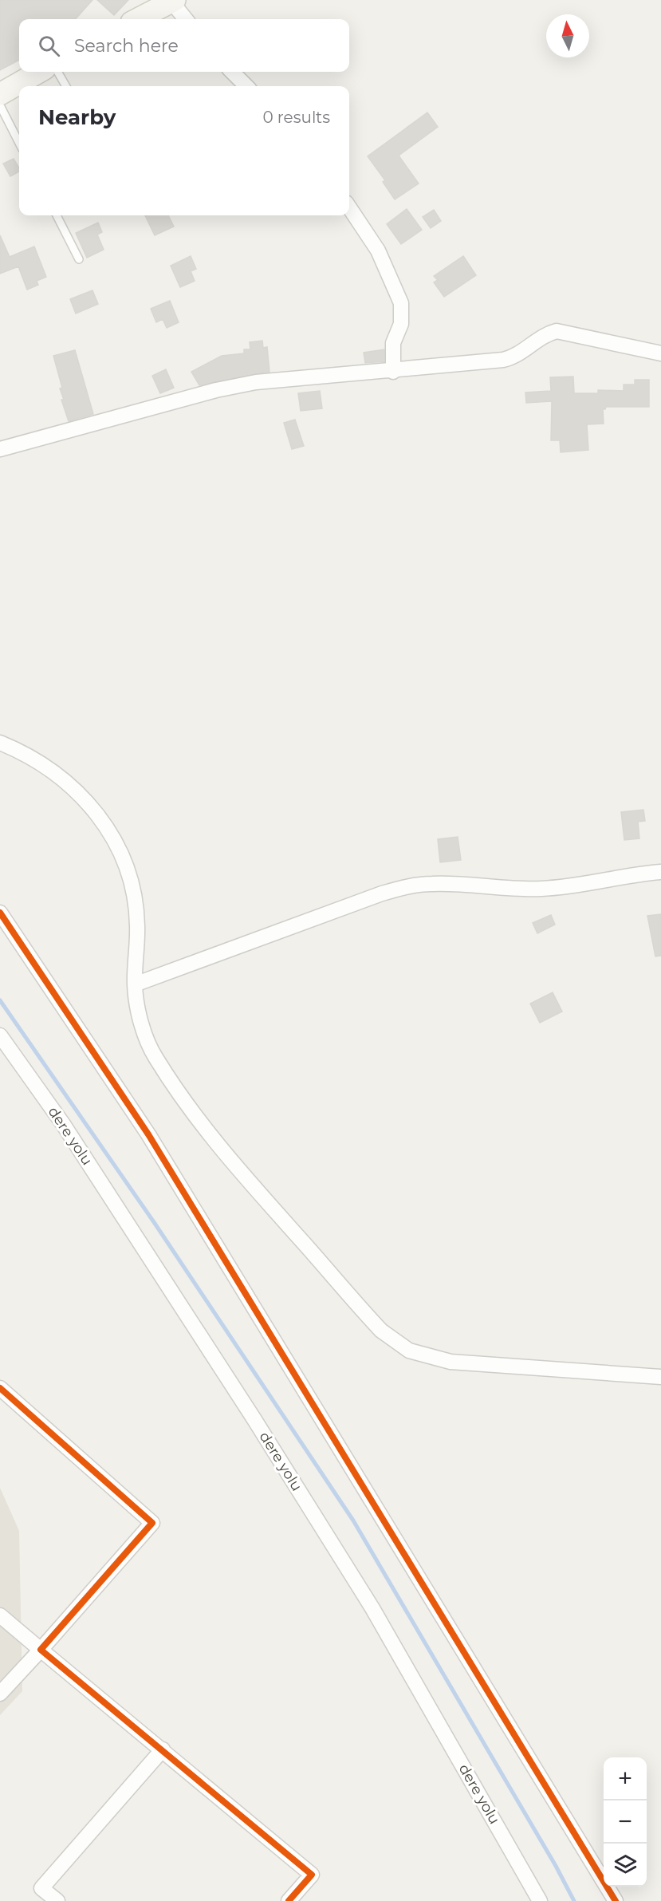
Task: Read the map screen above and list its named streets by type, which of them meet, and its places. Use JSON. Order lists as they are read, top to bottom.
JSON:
{
  "streets": {
    "street": ["dere yolu"]
  },
  "north": "top",
  "page": {
    "search": "Search here",
    "heading": ["Nearby", "0 results"],
    "map_buttons": ["+", "−"]
  }
}
